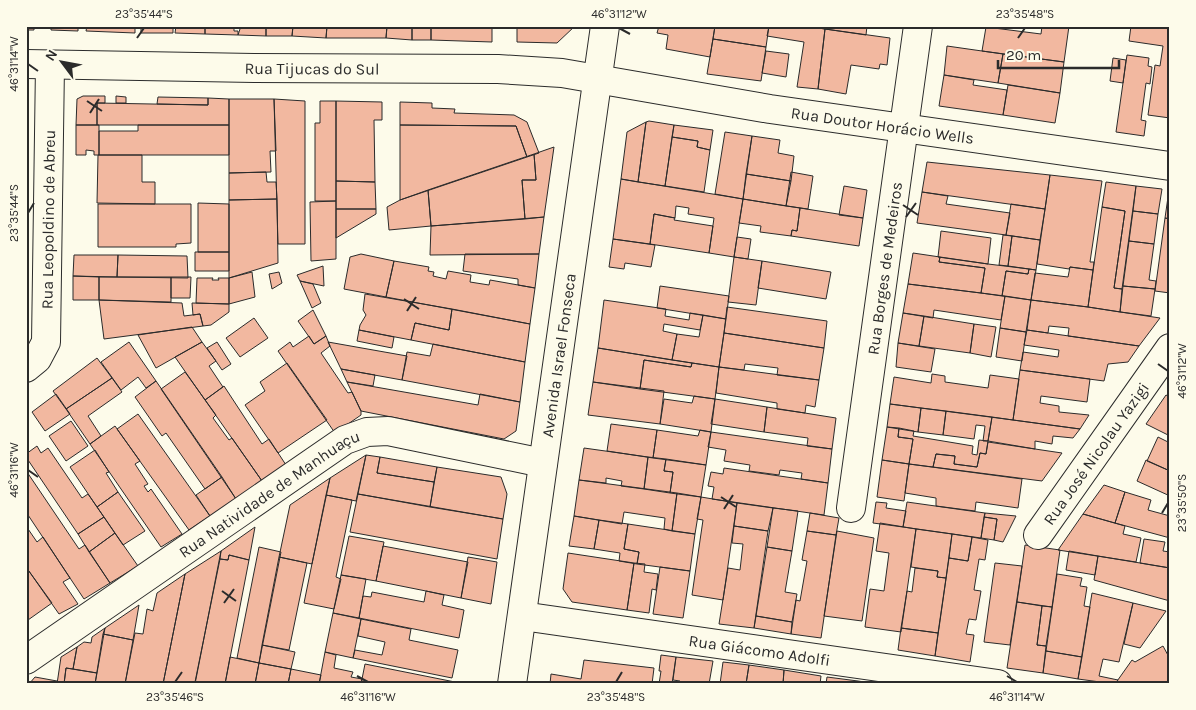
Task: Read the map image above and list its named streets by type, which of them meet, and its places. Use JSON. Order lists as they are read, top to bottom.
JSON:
{
  "streets": {
    "street": [
      "Rua Tijucas do Sul",
      "Rua Doutor Horácio Wells",
      "Rua Leopoldino de Abreu",
      "Rua Borges de Medeiros",
      "Avenida Israel Fonseca",
      "Rua José Nicolau Yazigi",
      "Rua Natividade de Manhuaçu",
      "Rua Giácomo Adolfi"
    ]
  },
  "crossings": [
    ["Rua Tijucas do Sul", "Rua Doutor Horácio Wells"],
    ["Rua Tijucas do Sul", "Rua Leopoldino de Abreu"],
    ["Rua Tijucas do Sul", "Avenida Israel Fonseca"],
    ["Rua Doutor Horácio Wells", "Rua Borges de Medeiros"],
    ["Rua Doutor Horácio Wells", "Avenida Israel Fonseca"],
    ["Avenida Israel Fonseca", "Rua Natividade de Manhuaçu"],
    ["Avenida Israel Fonseca", "Rua Giácomo Adolfi"]
  ],
  "scale_bar": "20 m",
  "north": "top left",
  "coordinates": [
    "23°35'44\"S",
    "46°31'12\"W",
    "23°35'48\"S",
    "46°31'14\"W",
    "46°31'16\"W",
    "23°35'50\"S",
    "23°35'46\"S"
  ]
}
